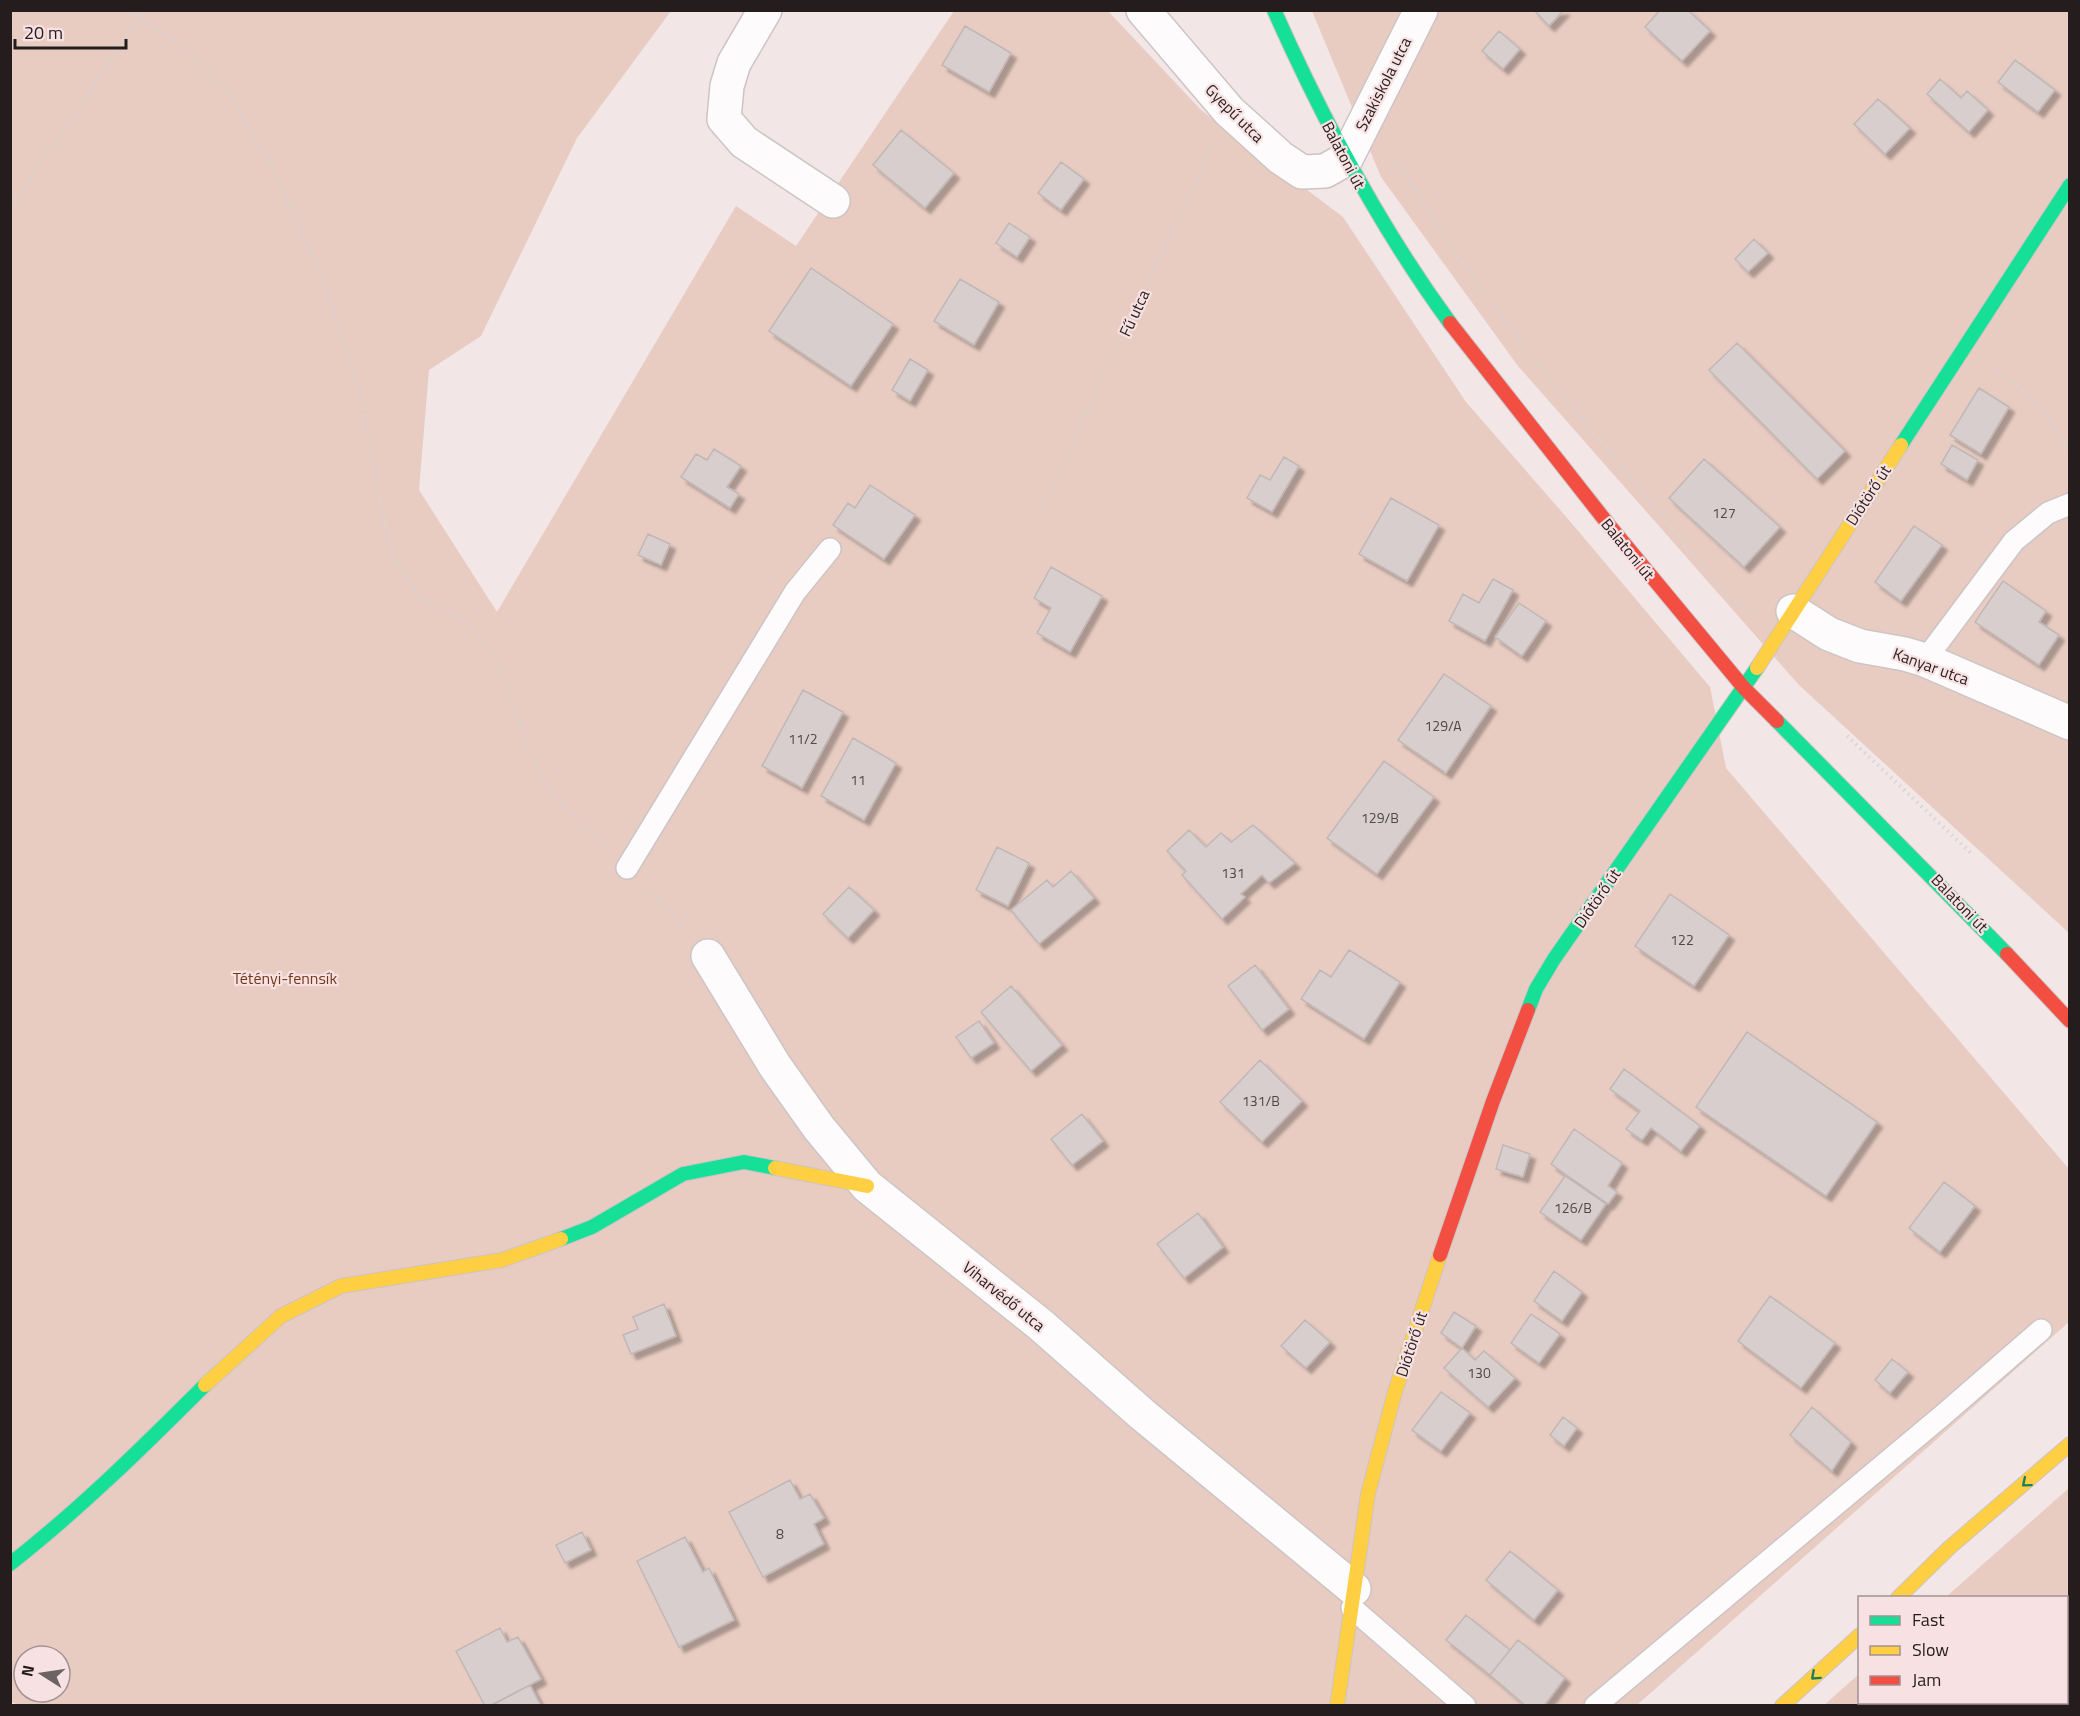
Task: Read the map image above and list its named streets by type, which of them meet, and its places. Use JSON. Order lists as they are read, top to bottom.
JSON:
{
  "streets": {
    "main road": ["Balatoni út", "Diótörő út"],
    "street": [
      "Szakiskola utca",
      "Gyepű utca",
      "Kanyar utca",
      "Viharvédő utca"
    ],
    "path": ["Fű utca"]
  },
  "crossings": [
    ["Szakiskola utca", "Gyepű utca"],
    ["Szakiskola utca", "Balatoni út"],
    ["Gyepű utca", "Balatoni út"],
    ["Gyepű utca", "Fű utca"],
    ["Balatoni út", "Diótörő út"],
    ["Diótörő út", "Kanyar utca"],
    ["Diótörő út", "Viharvédő utca"]
  ],
  "parks": ["Tétényi-fennsík"],
  "house_numbers": [
    "127",
    "129/A",
    "11/2",
    "11",
    "129/B",
    "131",
    "122",
    "131/B",
    "126/B",
    "130",
    "8"
  ],
  "legend": ["Fast", "Slow", "Jam"],
  "scale_bar": "20 m",
  "north": "left"
}
